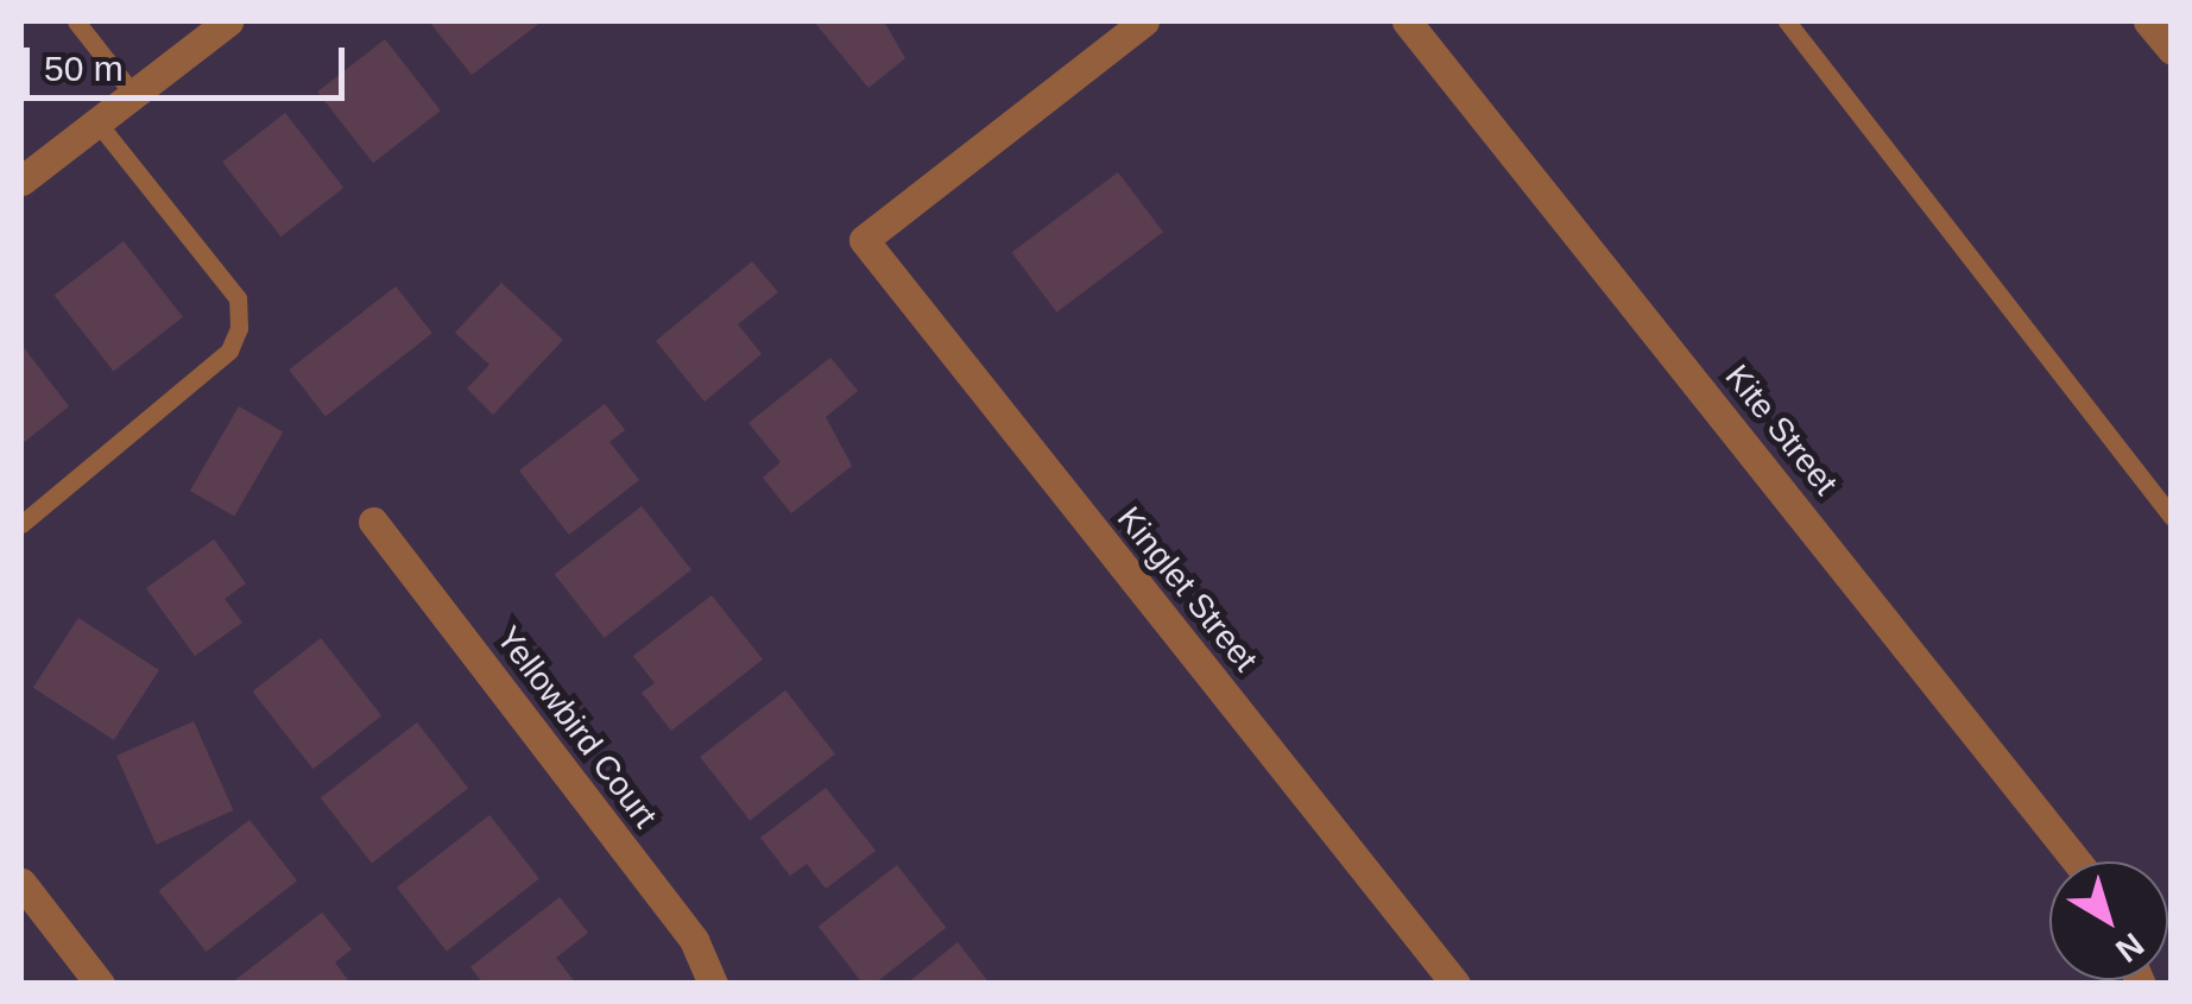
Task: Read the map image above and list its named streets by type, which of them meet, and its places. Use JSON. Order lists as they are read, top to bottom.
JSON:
{
  "streets": {
    "street": ["Kite Street", "Kinglet Street", "Yellowbird Court"]
  },
  "scale_bar": "50 m",
  "north": "bottom right"
}
